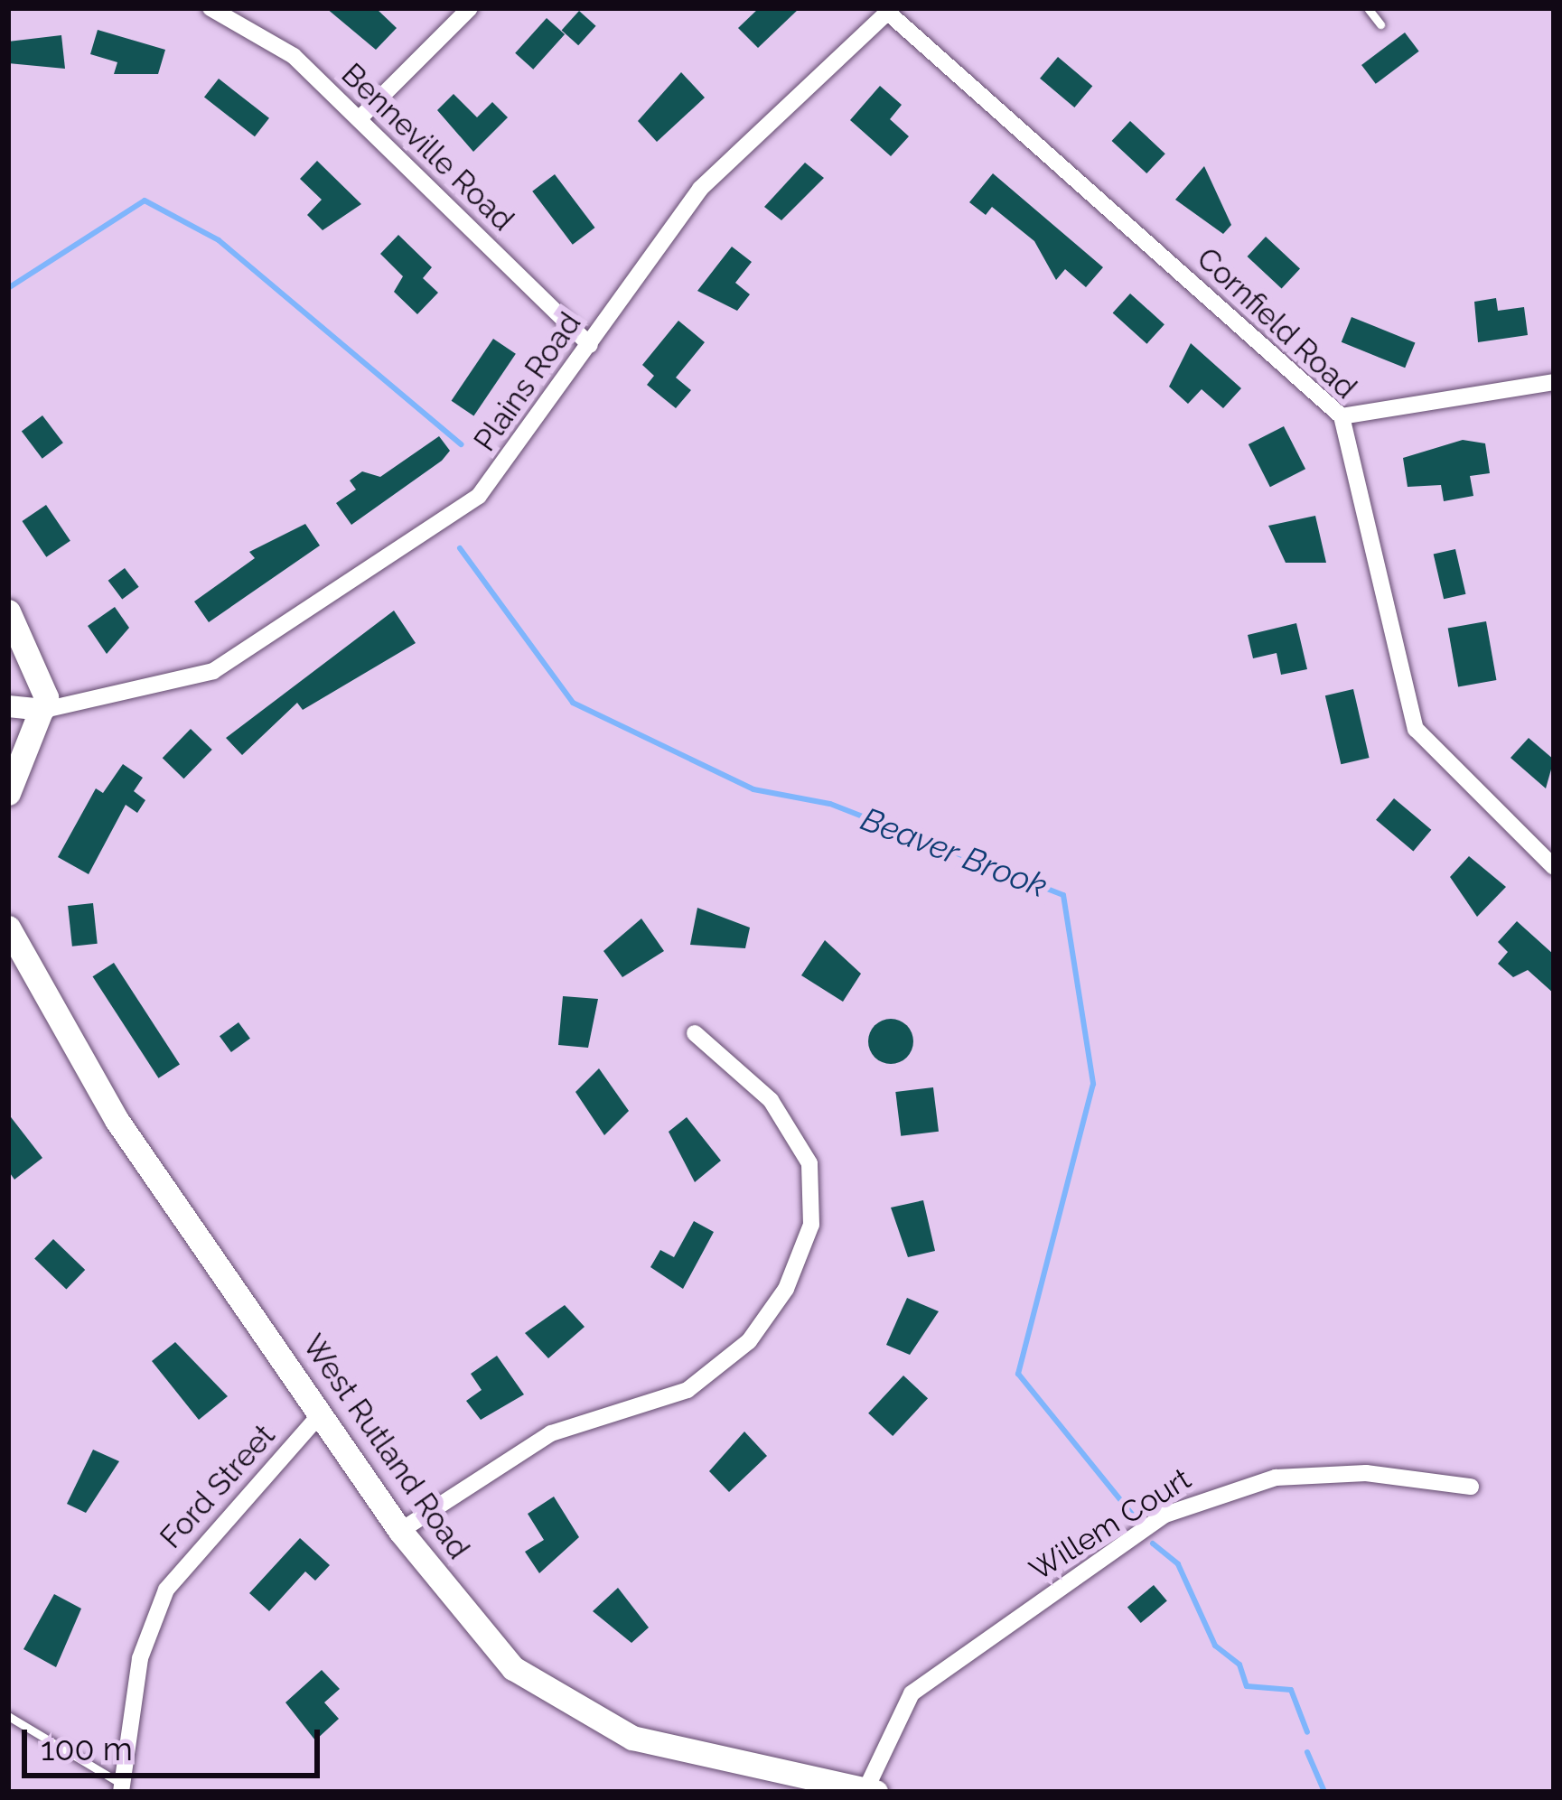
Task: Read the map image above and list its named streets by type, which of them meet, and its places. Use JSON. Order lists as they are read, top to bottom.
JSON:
{
  "streets": {
    "main road": ["West Rutland Road"],
    "street": [
      "Benneville Road",
      "Cornfield Road",
      "Plains Road",
      "Ford Street",
      "Willem Court"
    ]
  },
  "crossings": [
    ["Benneville Road", "Plains Road"],
    ["Cornfield Road", "Plains Road"],
    ["West Rutland Road", "Ford Street"],
    ["West Rutland Road", "Willem Court"]
  ],
  "water": ["Beaver Brook"],
  "scale_bar": "100 m"
}
